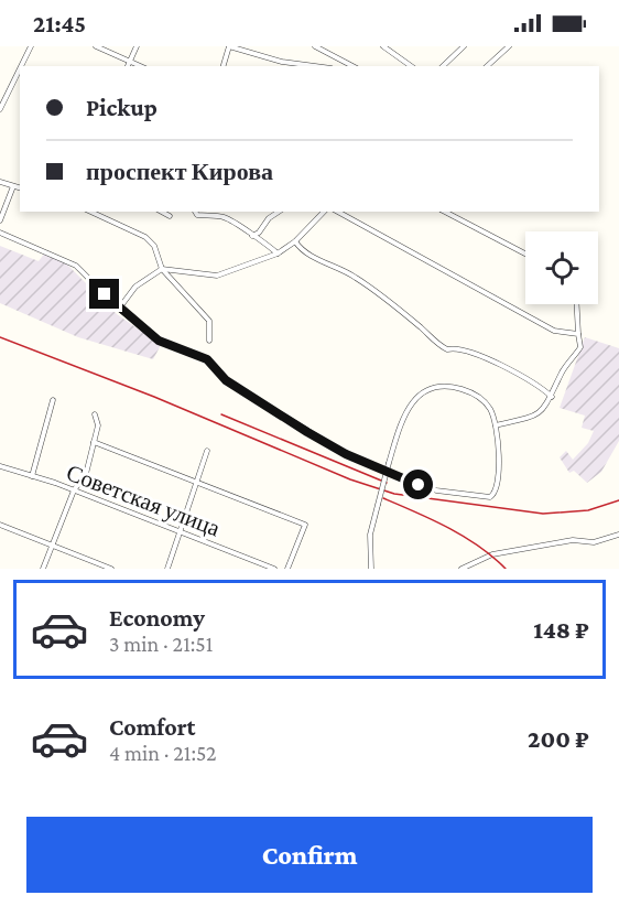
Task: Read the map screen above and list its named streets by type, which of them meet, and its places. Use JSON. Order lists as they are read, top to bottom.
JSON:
{
  "streets": {
    "street": ["Советская улица"]
  },
  "page": {
    "status": "21:45",
    "banner": ["Pickup", "проспект Кирова"],
    "list": [
      {
        "name": "Economy",
        "note": "3 min · 21:51",
        "value": "148 ₽"
      },
      {
        "name": "Comfort",
        "note": "4 min · 21:52",
        "value": "200 ₽"
      }
    ],
    "buttons": "Confirm"
  }
}
